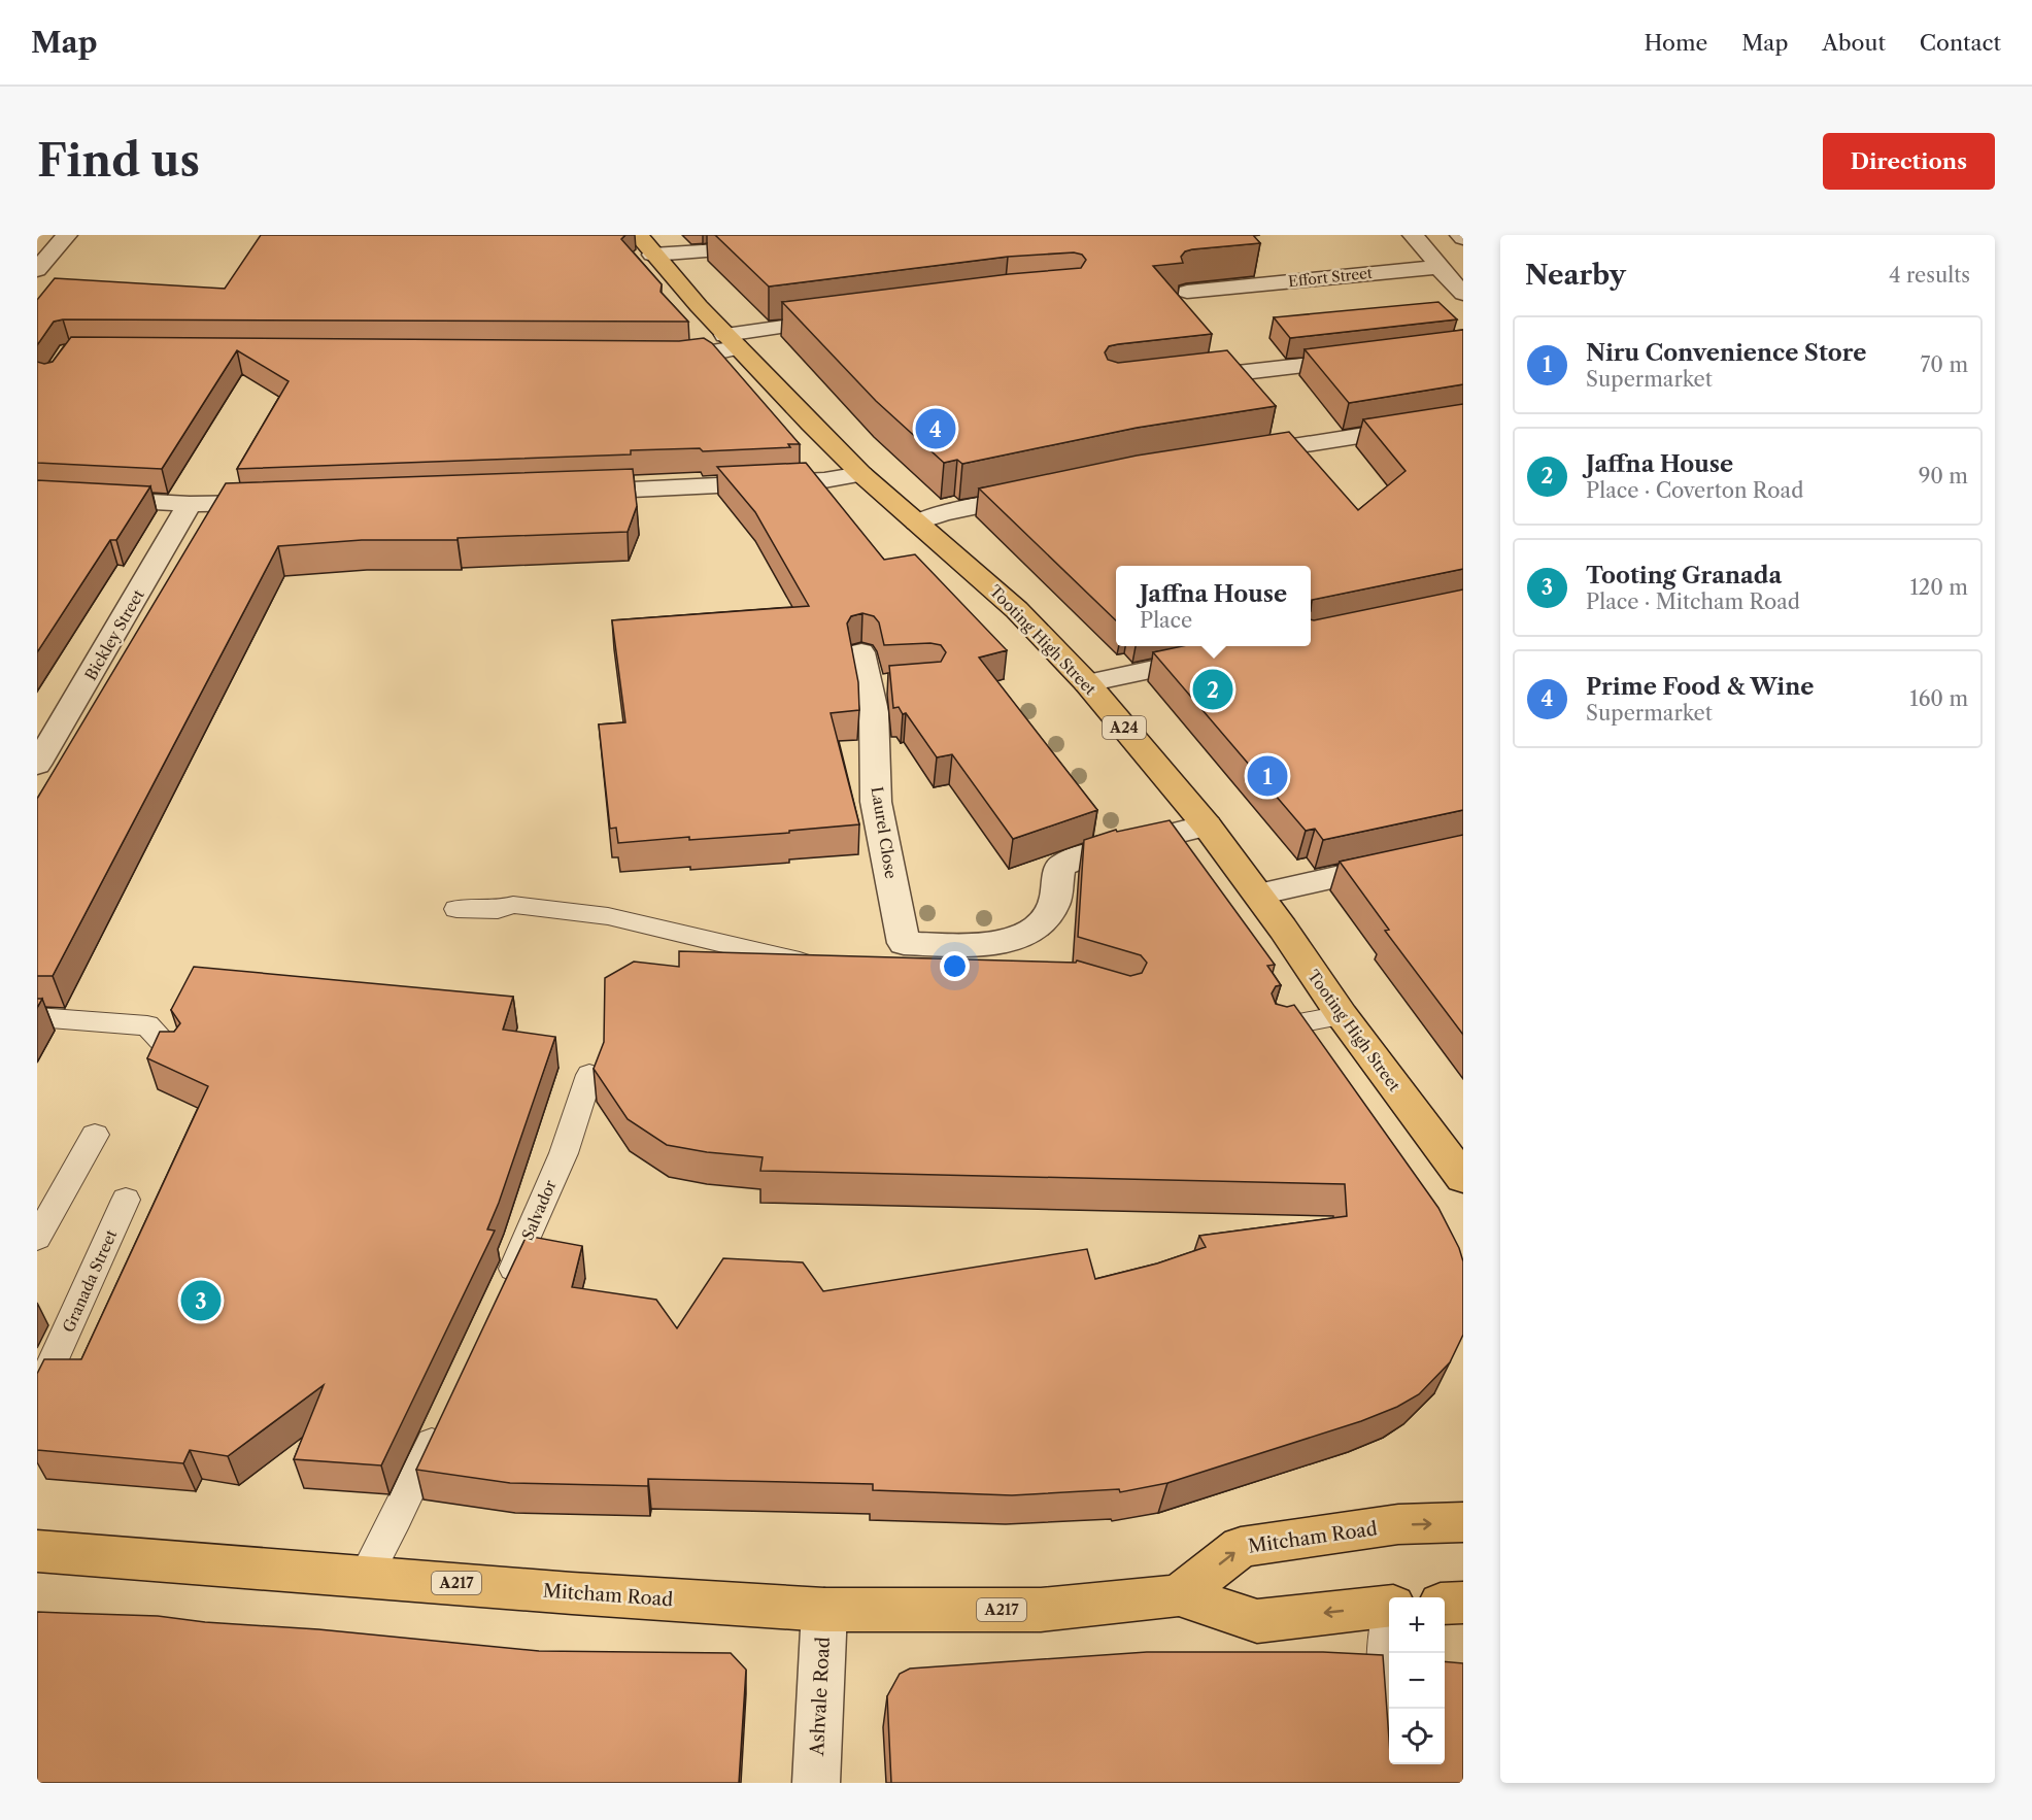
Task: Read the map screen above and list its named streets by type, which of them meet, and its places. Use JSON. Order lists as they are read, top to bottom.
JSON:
{
  "streets": {
    "main road": [
      "Tooting High Street",
      "A24",
      "Mitcham Road",
      "A217"
    ],
    "street": [
      "Effort Street",
      "Bickley Street",
      "Laurel Close",
      "Ashvale Road"
    ],
    "lane": ["Salvador", "Granada Street"]
  },
  "crossings": [
    ["Tooting High Street", "Laurel Close"],
    ["Mitcham Road", "Ashvale Road"]
  ],
  "page": {
    "header": "Map",
    "nav": [
      "Home",
      "Map",
      "About",
      "Contact"
    ],
    "buttons": "Directions",
    "title": "Find us",
    "heading": ["Nearby", "4 results"],
    "list": [
      {
        "mark": "1",
        "name": "Niru Convenience Store",
        "note": "Supermarket",
        "value": "70 m"
      },
      {
        "mark": "2",
        "name": "Jaffna House",
        "note": "Place · Coverton Road",
        "value": "90 m"
      },
      {
        "mark": "3",
        "name": "Tooting Granada",
        "note": "Place · Mitcham Road",
        "value": "120 m"
      },
      {
        "mark": "4",
        "name": "Prime Food & Wine",
        "note": "Supermarket",
        "value": "160 m"
      }
    ],
    "pins": [
      "4",
      "2",
      "1",
      "3"
    ],
    "popup": ["Jaffna House", "Place"],
    "map_buttons": ["+", "−"]
  }
}
